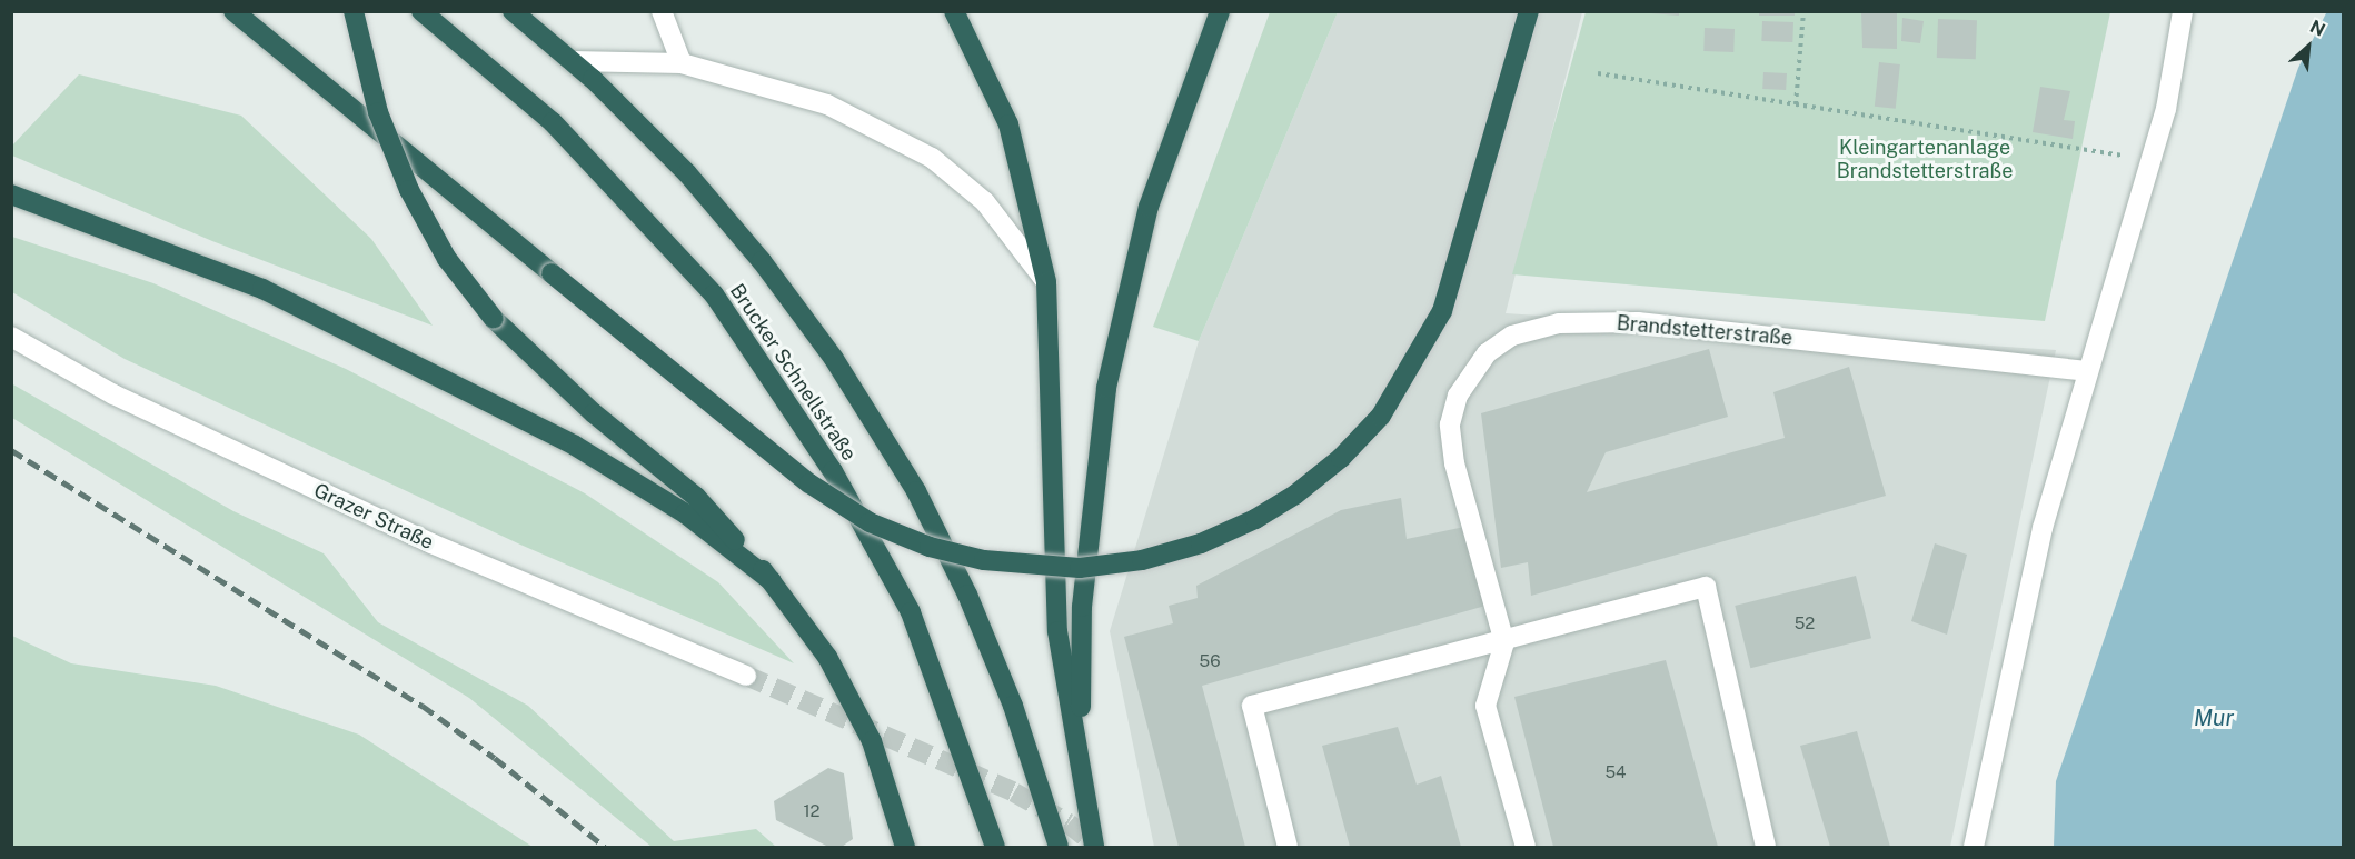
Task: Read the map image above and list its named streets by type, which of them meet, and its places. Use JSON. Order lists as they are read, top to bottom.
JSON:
{
  "streets": {
    "highway": ["Brucker Schnellstraße"],
    "street": ["Brandstetterstraße", "Grazer Straße"]
  },
  "water": ["Mur"],
  "parks": ["Kleingartenanlage Brandstetterstraße"],
  "house_numbers": [
    "52",
    "56",
    "54",
    "12"
  ],
  "north": "top right"
}
